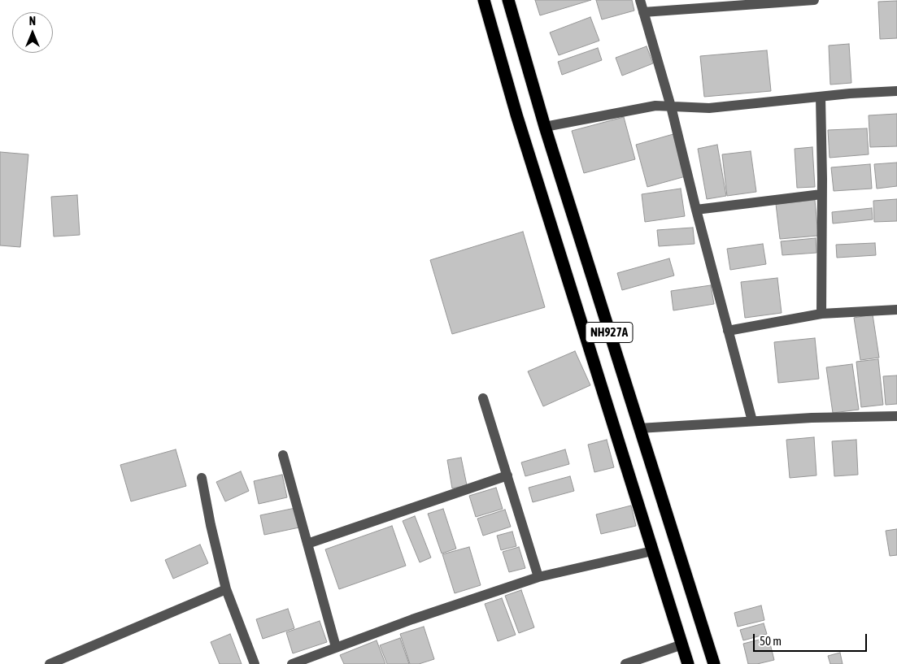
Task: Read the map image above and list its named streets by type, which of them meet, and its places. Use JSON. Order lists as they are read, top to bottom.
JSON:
{
  "streets": {
    "highway": ["NH927A"]
  },
  "scale_bar": "50 m",
  "north": "top"
}
